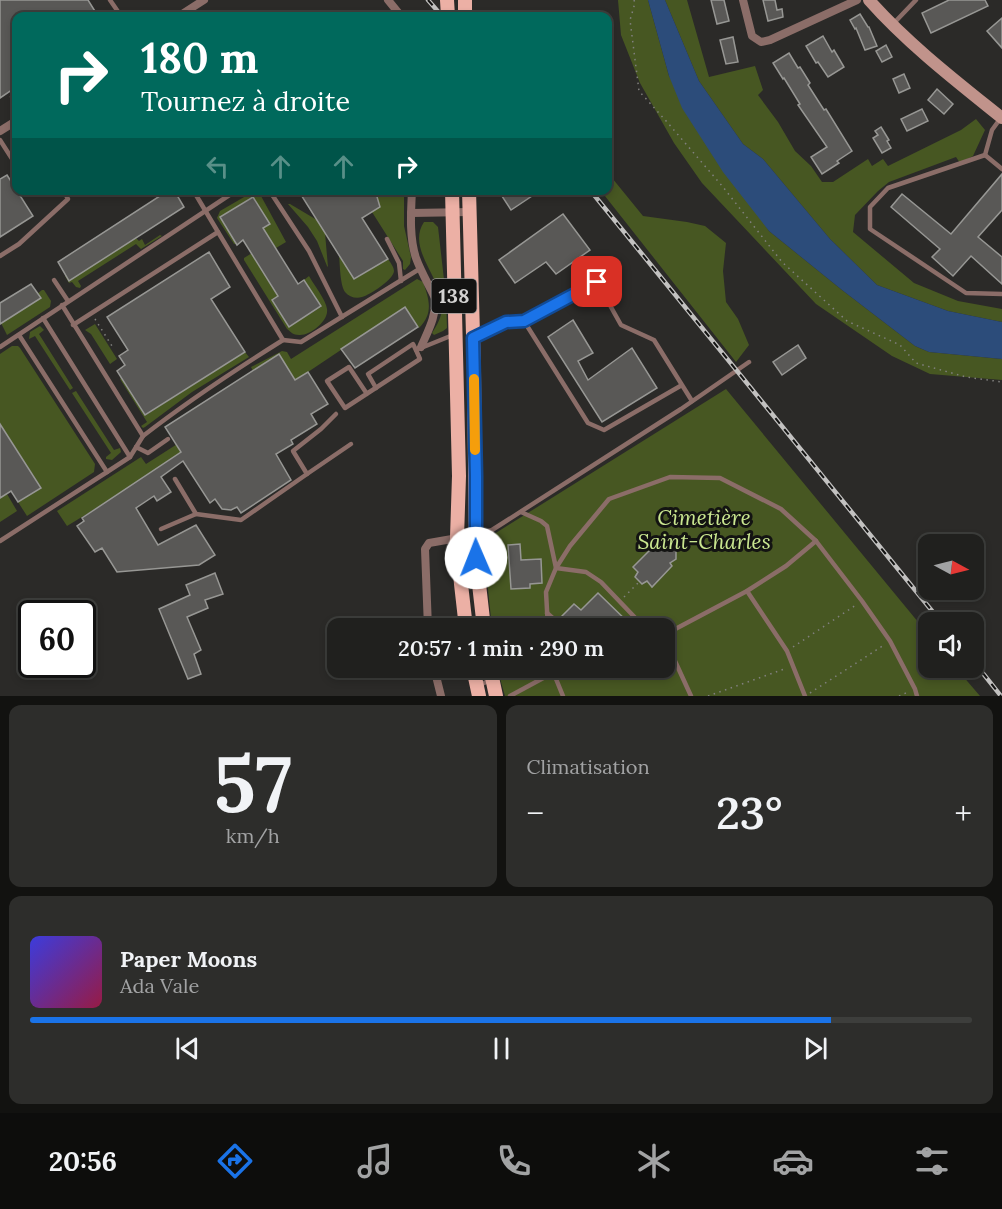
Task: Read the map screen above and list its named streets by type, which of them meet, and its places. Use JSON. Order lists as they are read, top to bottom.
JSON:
{
  "streets": {
    "main road": ["138"]
  },
  "parks": ["Cimetière Saint-Charles"],
  "north": "right",
  "page": {
    "turn": ["180 m", "Tournez à droite"],
    "limit": "60",
    "trip": "20:57 · 1 min · 290 m",
    "tile": [
      ["57", "km/h"],
      "Climatisation"
    ],
    "heat": ["−", "23°", "+"],
    "song": ["Paper Moons", "Ada Vale"],
    "tabs": "20:56"
  }
}
